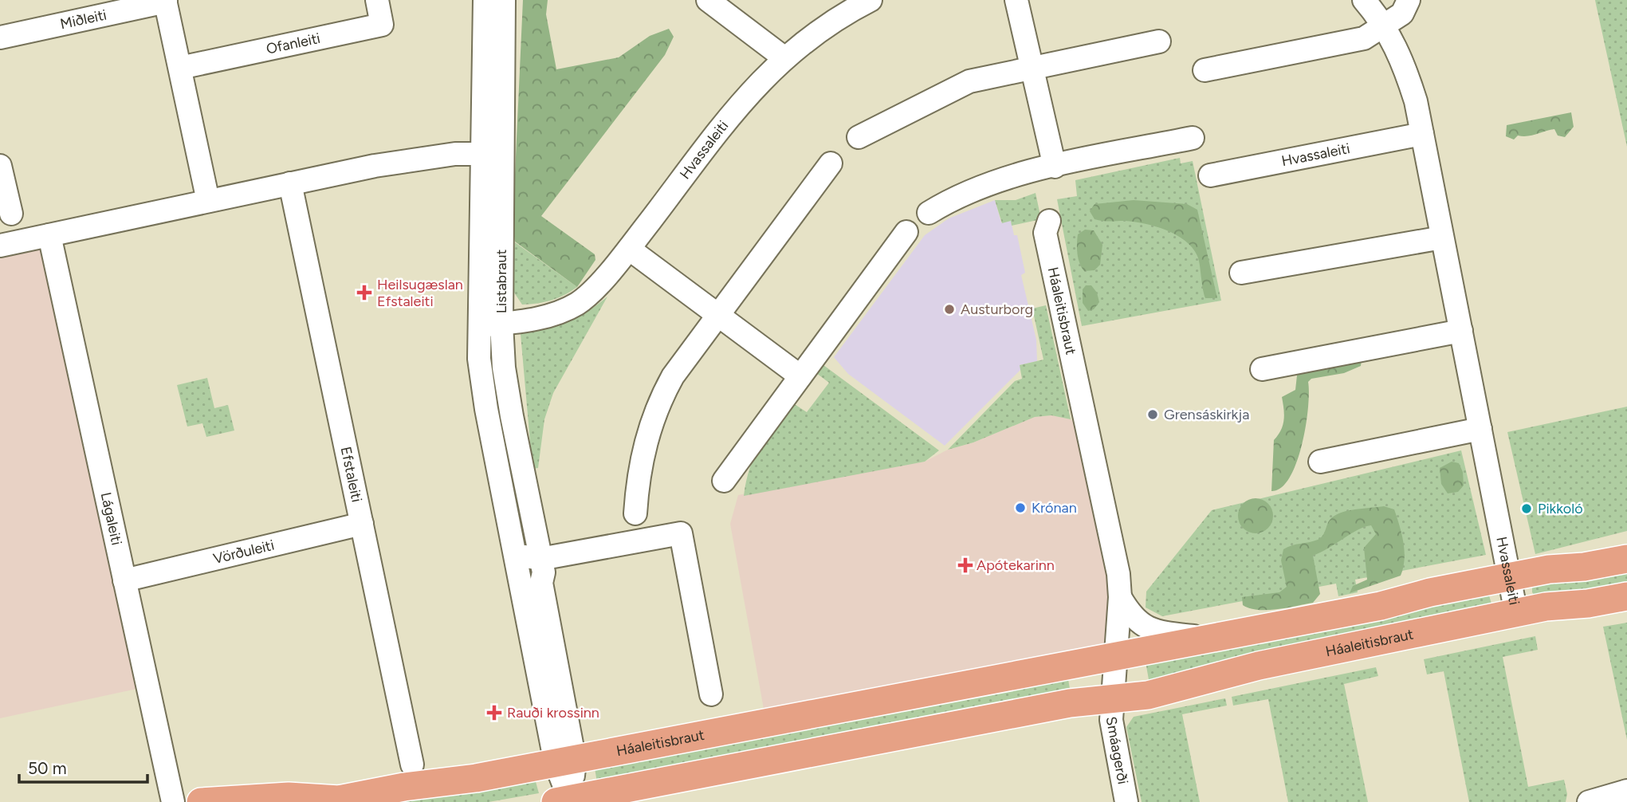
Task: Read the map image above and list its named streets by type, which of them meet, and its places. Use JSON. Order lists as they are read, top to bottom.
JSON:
{
  "streets": {
    "main road": ["Háaleitisbraut"],
    "street": [
      "Miðleiti",
      "Ofanleiti",
      "Hvassaleiti",
      "Listabraut",
      "Efstaleiti",
      "Lágaleiti",
      "Vörðuleiti",
      "Smáagerði"
    ]
  },
  "crossings": [
    ["Hvassaleiti", "Listabraut"],
    ["Hvassaleiti", "Háaleitisbraut"],
    ["Listabraut", "Háaleitisbraut"],
    ["Háaleitisbraut", "Smáagerði"],
    ["Efstaleiti", "Vörðuleiti"],
    ["Lágaleiti", "Vörðuleiti"]
  ],
  "places": {
    "health": ["Heilsugæslan Efstaleiti", "Apótekarinn", "Rauði krossinn"],
    "other": [
      "Austurborg",
      "Grensáskirkja",
      "Krónan",
      "Pikkoló"
    ]
  },
  "scale_bar": "50 m"
}
